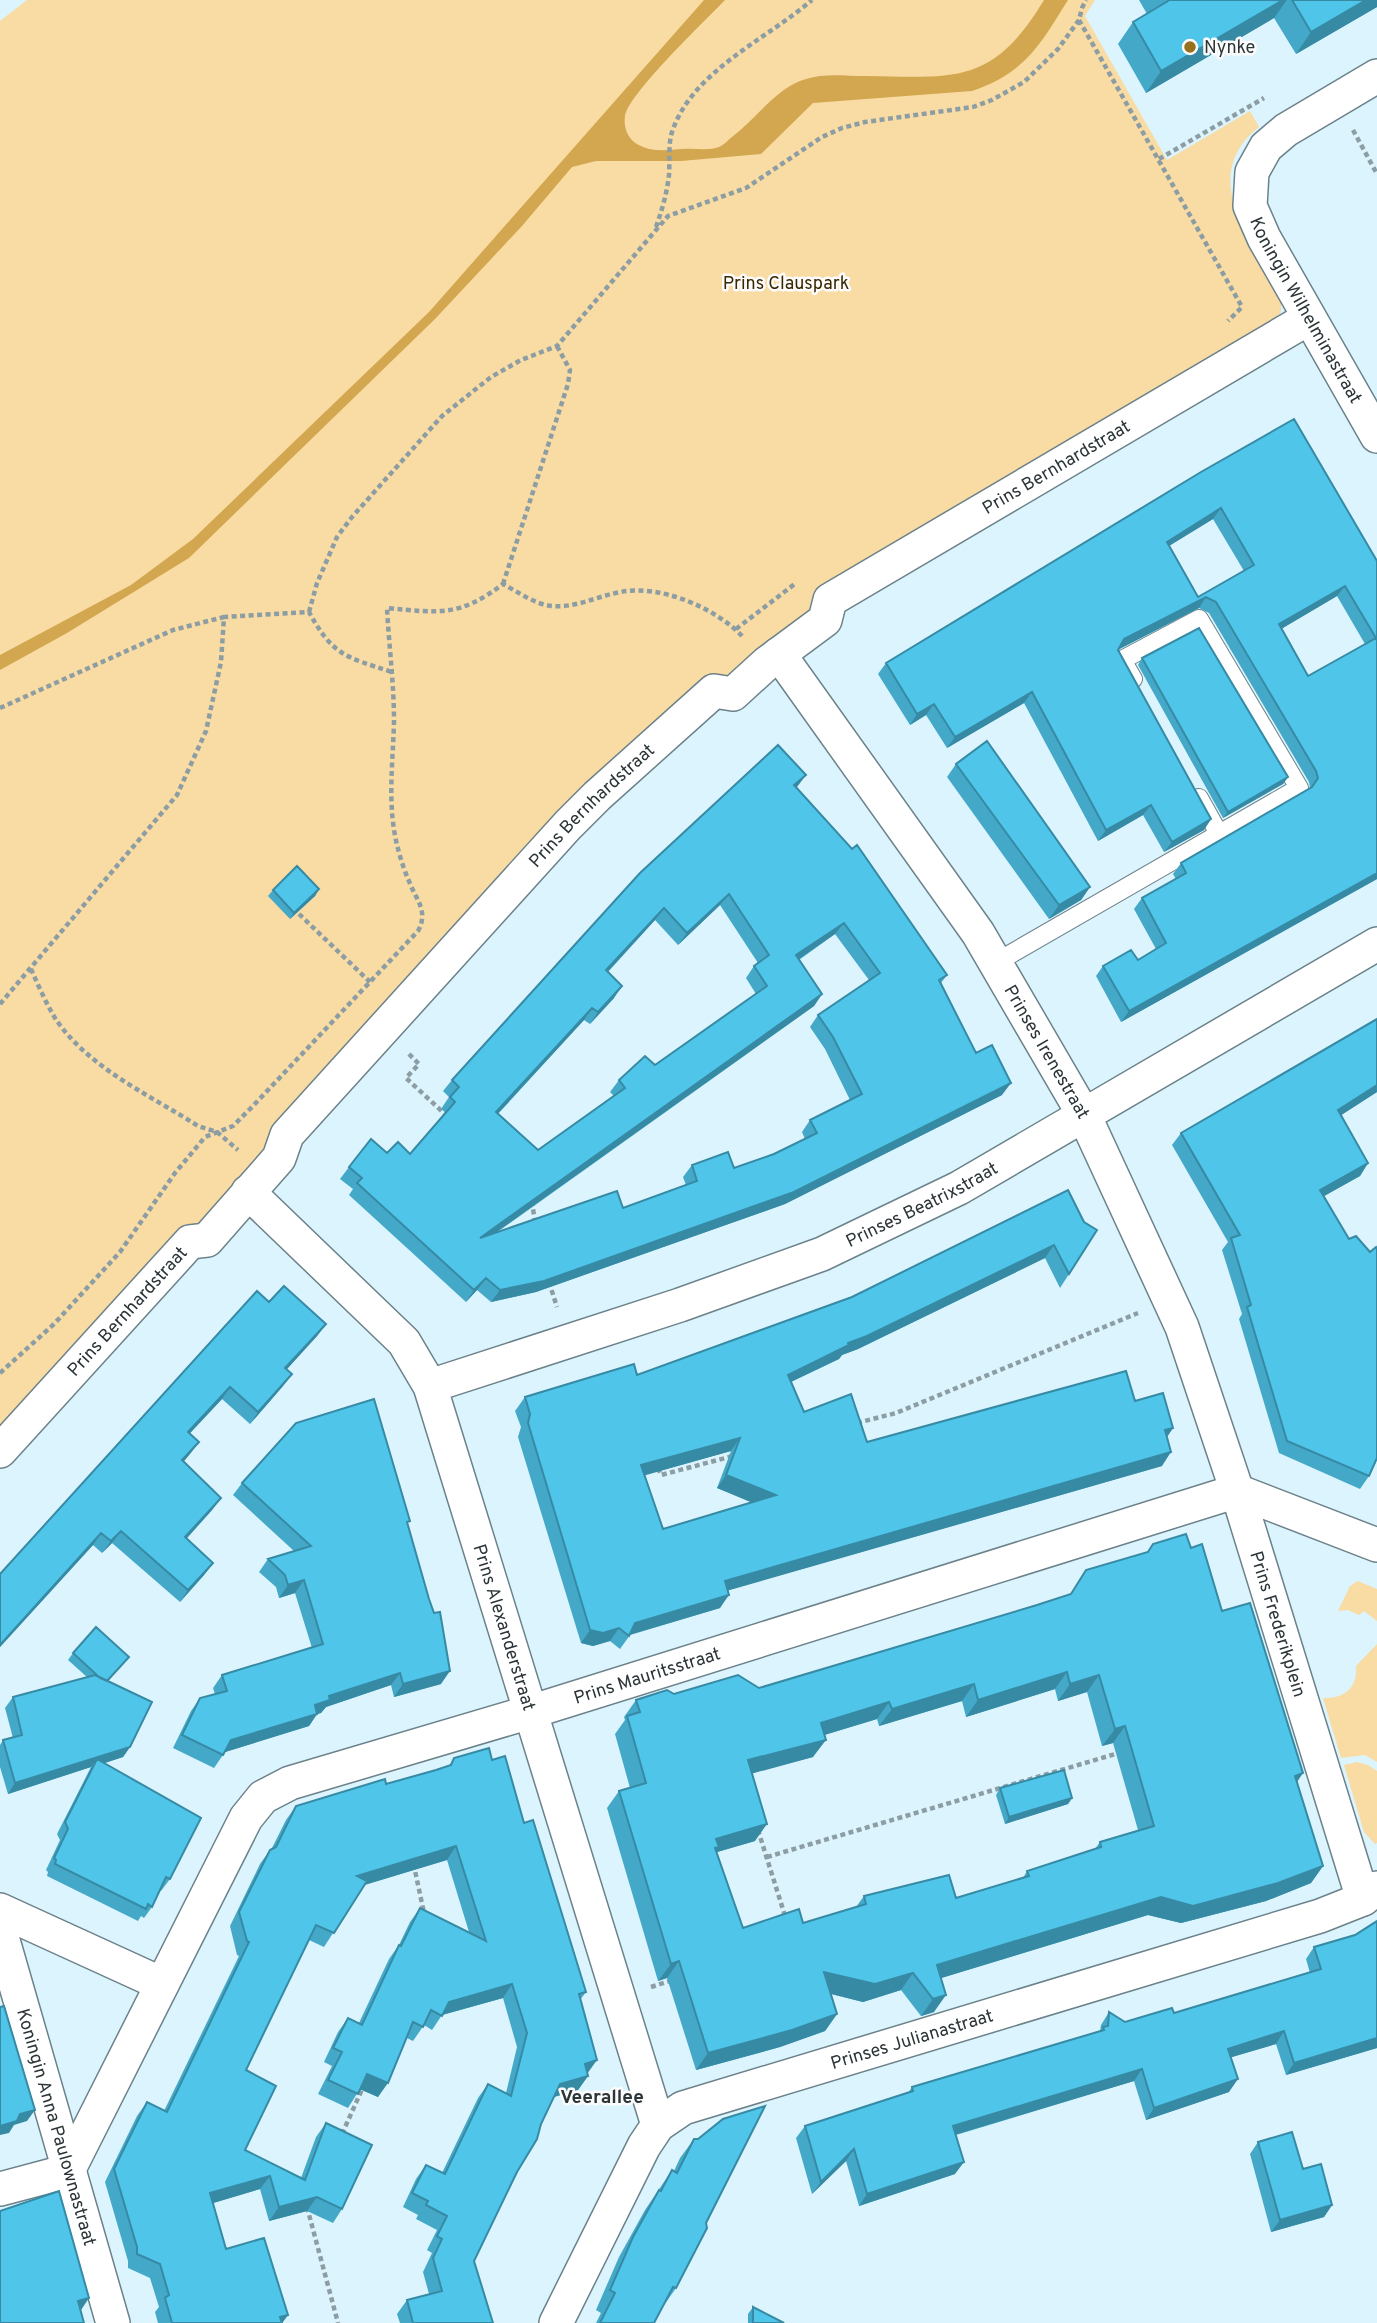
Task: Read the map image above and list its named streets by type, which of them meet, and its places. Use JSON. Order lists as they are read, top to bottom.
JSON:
{
  "streets": {
    "street": [
      "Koningin Wilhelminastraat",
      "Prins Bernhardstraat",
      "Prinses Irenestraat",
      "Prinses Beatrixstraat",
      "Prins Frederikplein",
      "Prins Alexanderstraat",
      "Prins Mauritsstraat",
      "Prinses Julianastraat",
      "Koningin Anna Paulownastraat"
    ]
  },
  "crossings": [
    ["Koningin Wilhelminastraat", "Prins Bernhardstraat"],
    ["Prins Bernhardstraat", "Prinses Irenestraat"],
    ["Prins Bernhardstraat", "Prins Alexanderstraat"],
    ["Prinses Irenestraat", "Prinses Beatrixstraat"],
    ["Prinses Irenestraat", "Prins Frederikplein"],
    ["Prinses Irenestraat", "Prins Mauritsstraat"],
    ["Prinses Beatrixstraat", "Prins Alexanderstraat"],
    ["Prins Frederikplein", "Prins Mauritsstraat"],
    ["Prins Frederikplein", "Prinses Julianastraat"],
    ["Prins Alexanderstraat", "Prins Mauritsstraat"],
    ["Prins Alexanderstraat", "Prinses Julianastraat"],
    ["Prins Mauritsstraat", "Koningin Anna Paulownastraat"]
  ],
  "districts": ["Veerallee"],
  "parks": ["Prins Clauspark"],
  "places": ["Nynke"]
}
